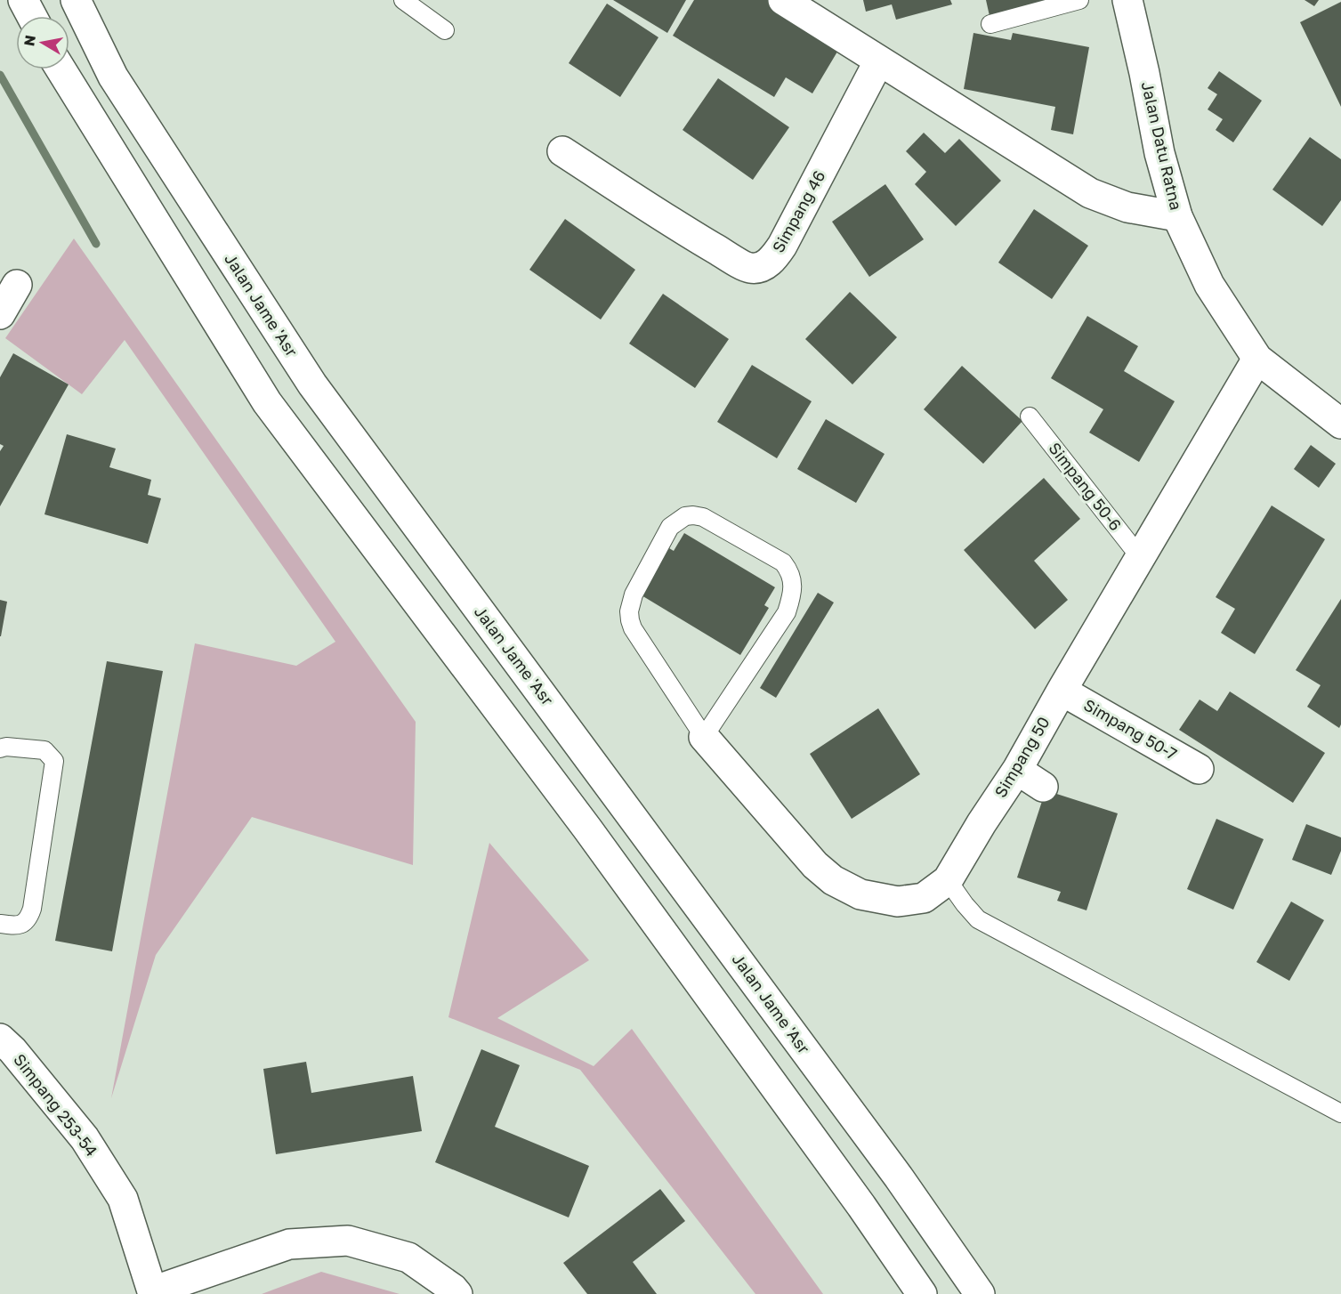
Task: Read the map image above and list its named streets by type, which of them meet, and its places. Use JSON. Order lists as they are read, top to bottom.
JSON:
{
  "streets": {
    "main road": [
      "Jalan Datu Ratna",
      "Simpang 46",
      "Jalan Jame 'Asr",
      "Simpang 50-7",
      "Simpang 50",
      "Simpang 253-54"
    ],
    "lane": ["Simpang 50-6"]
  },
  "crossings": [
    ["Jalan Datu Ratna", "Simpang 50"],
    ["Simpang 50-6", "Simpang 50"],
    ["Simpang 50-7", "Simpang 50"]
  ],
  "north": "left"
}
